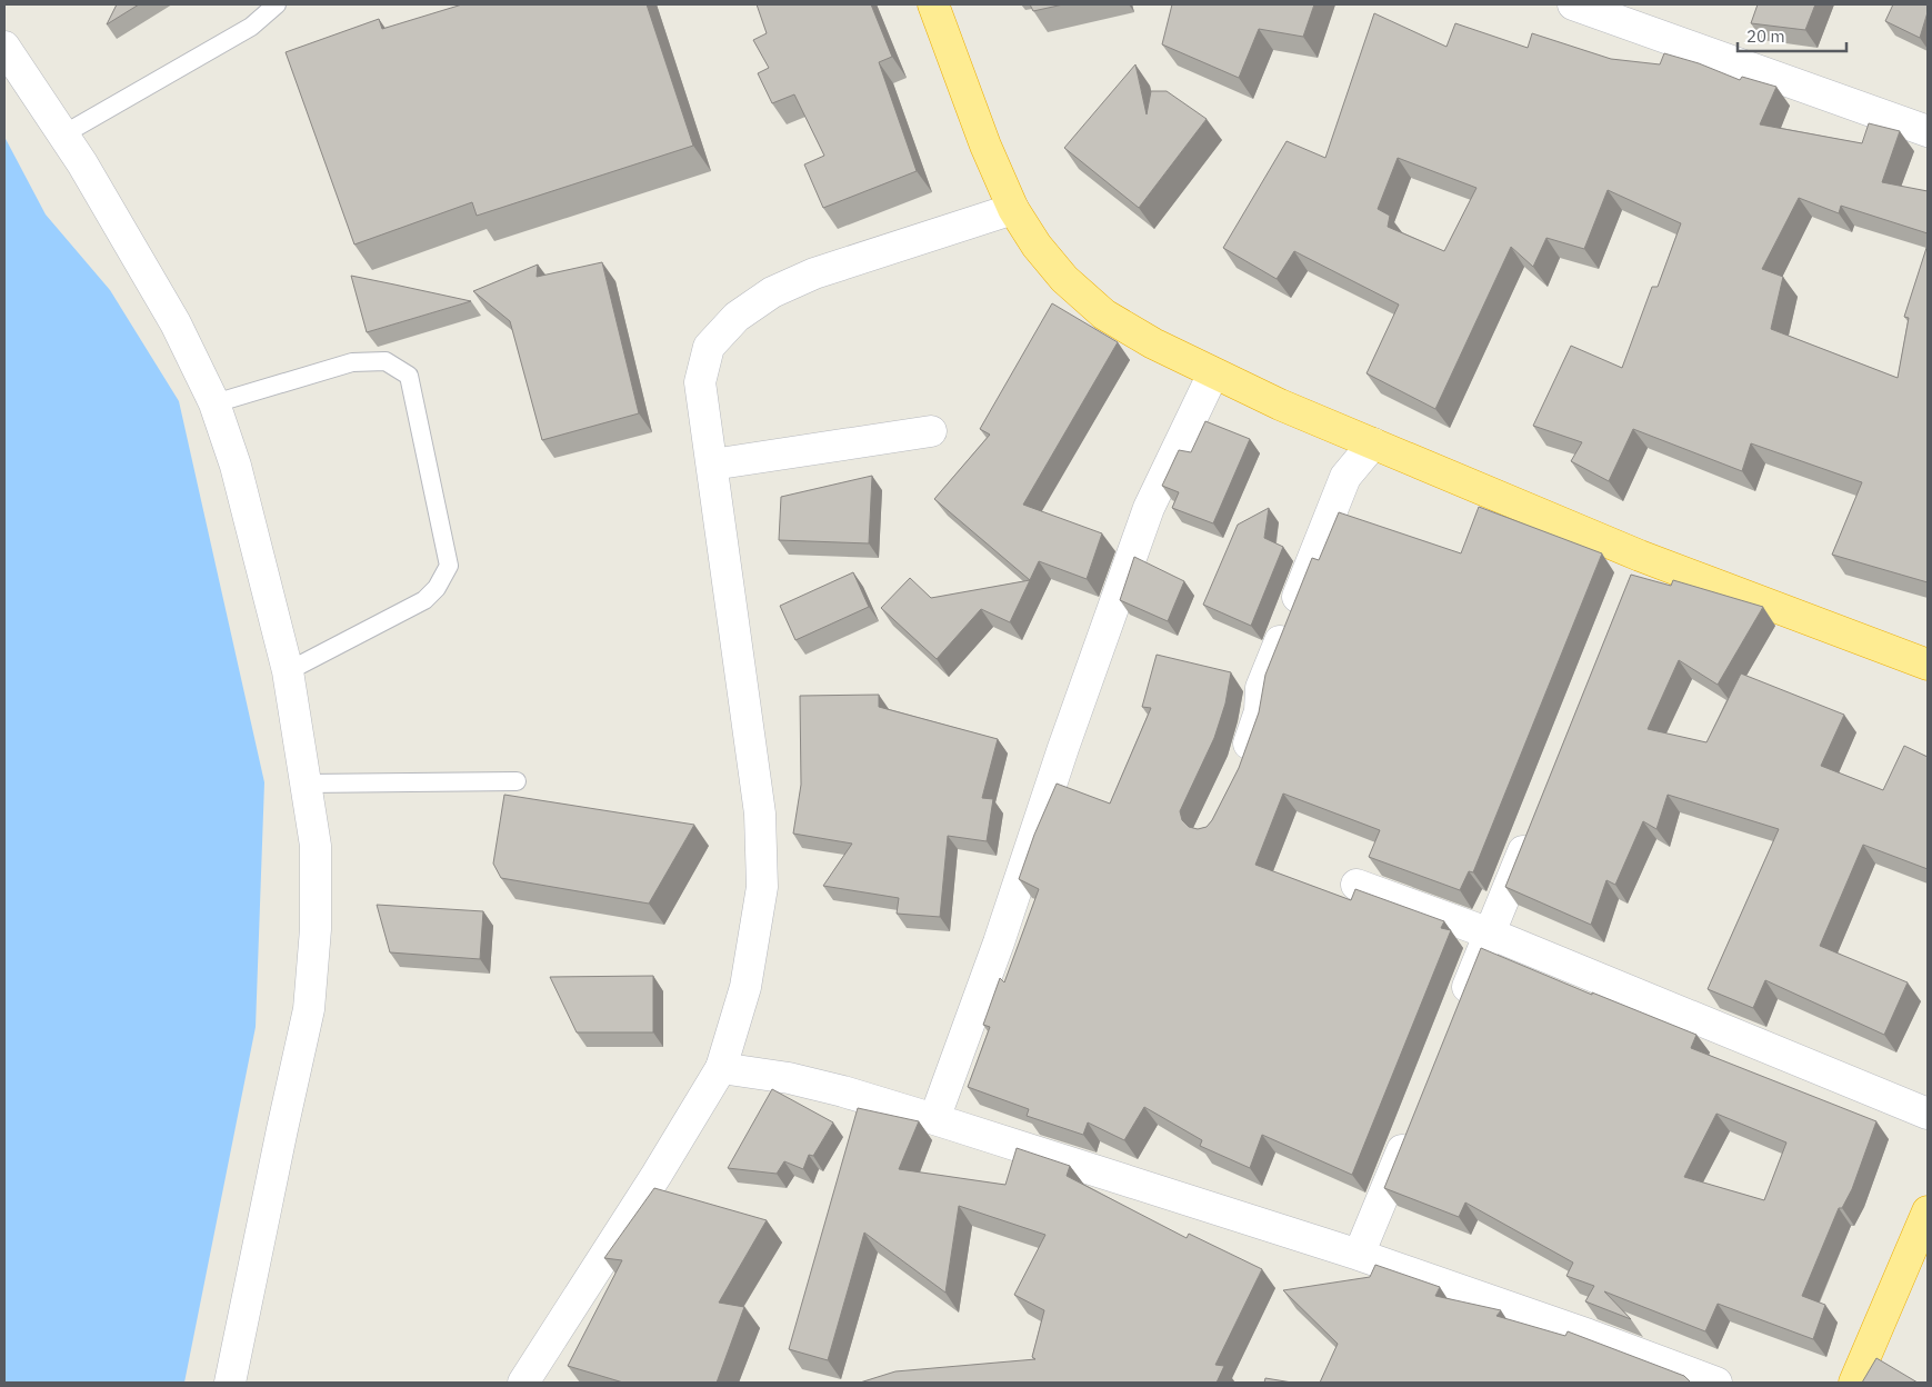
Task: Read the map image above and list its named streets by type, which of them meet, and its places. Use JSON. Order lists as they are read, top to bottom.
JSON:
{
  "scale_bar": "20 m"
}
